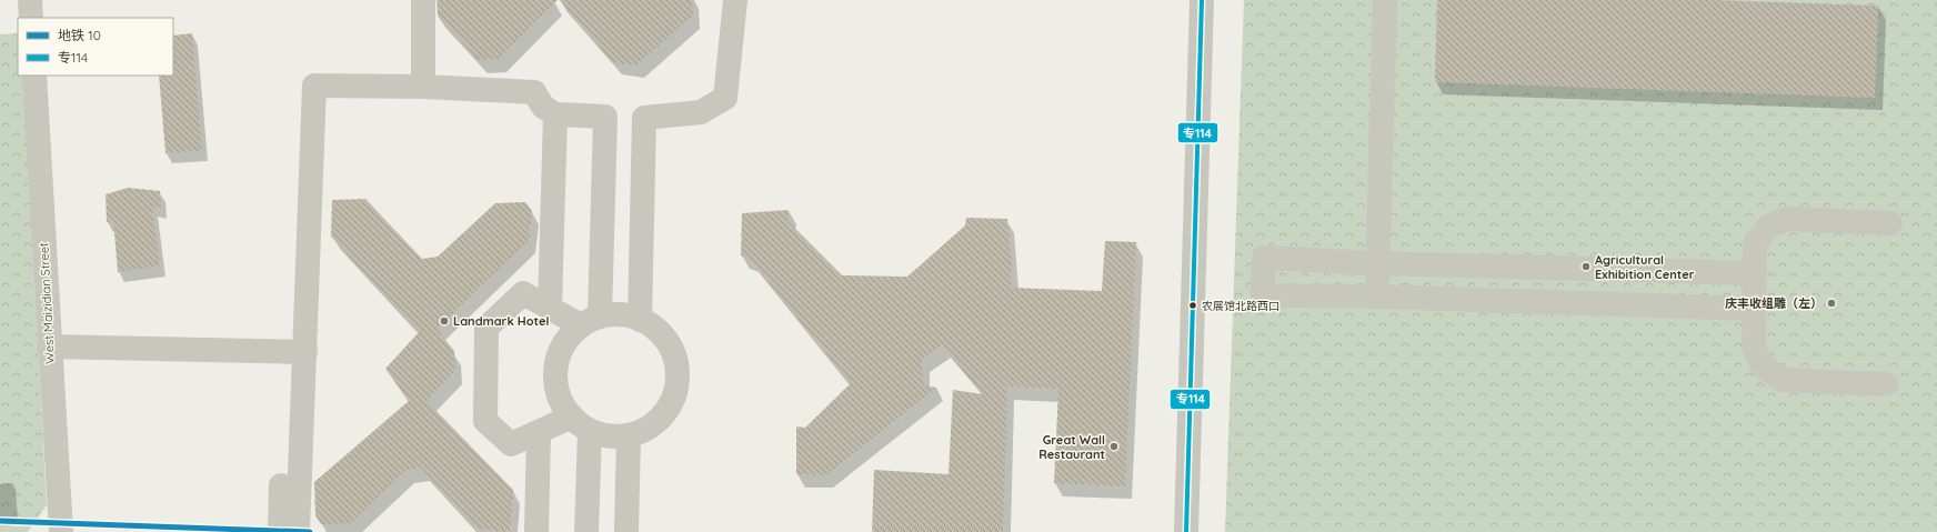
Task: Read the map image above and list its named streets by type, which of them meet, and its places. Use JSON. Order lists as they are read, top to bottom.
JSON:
{
  "streets": {
    "street": ["West Maizidian Street"]
  },
  "places": [
    "Agricultural Exhibition Center",
    "庆丰收组雕（左）",
    "农展馆北路西口",
    "Landmark Hotel",
    "Great Wall Restaurant"
  ],
  "lines": ["transit line 专114", "metro line 10"],
  "legend": ["地铁 10", "专114"]
}
